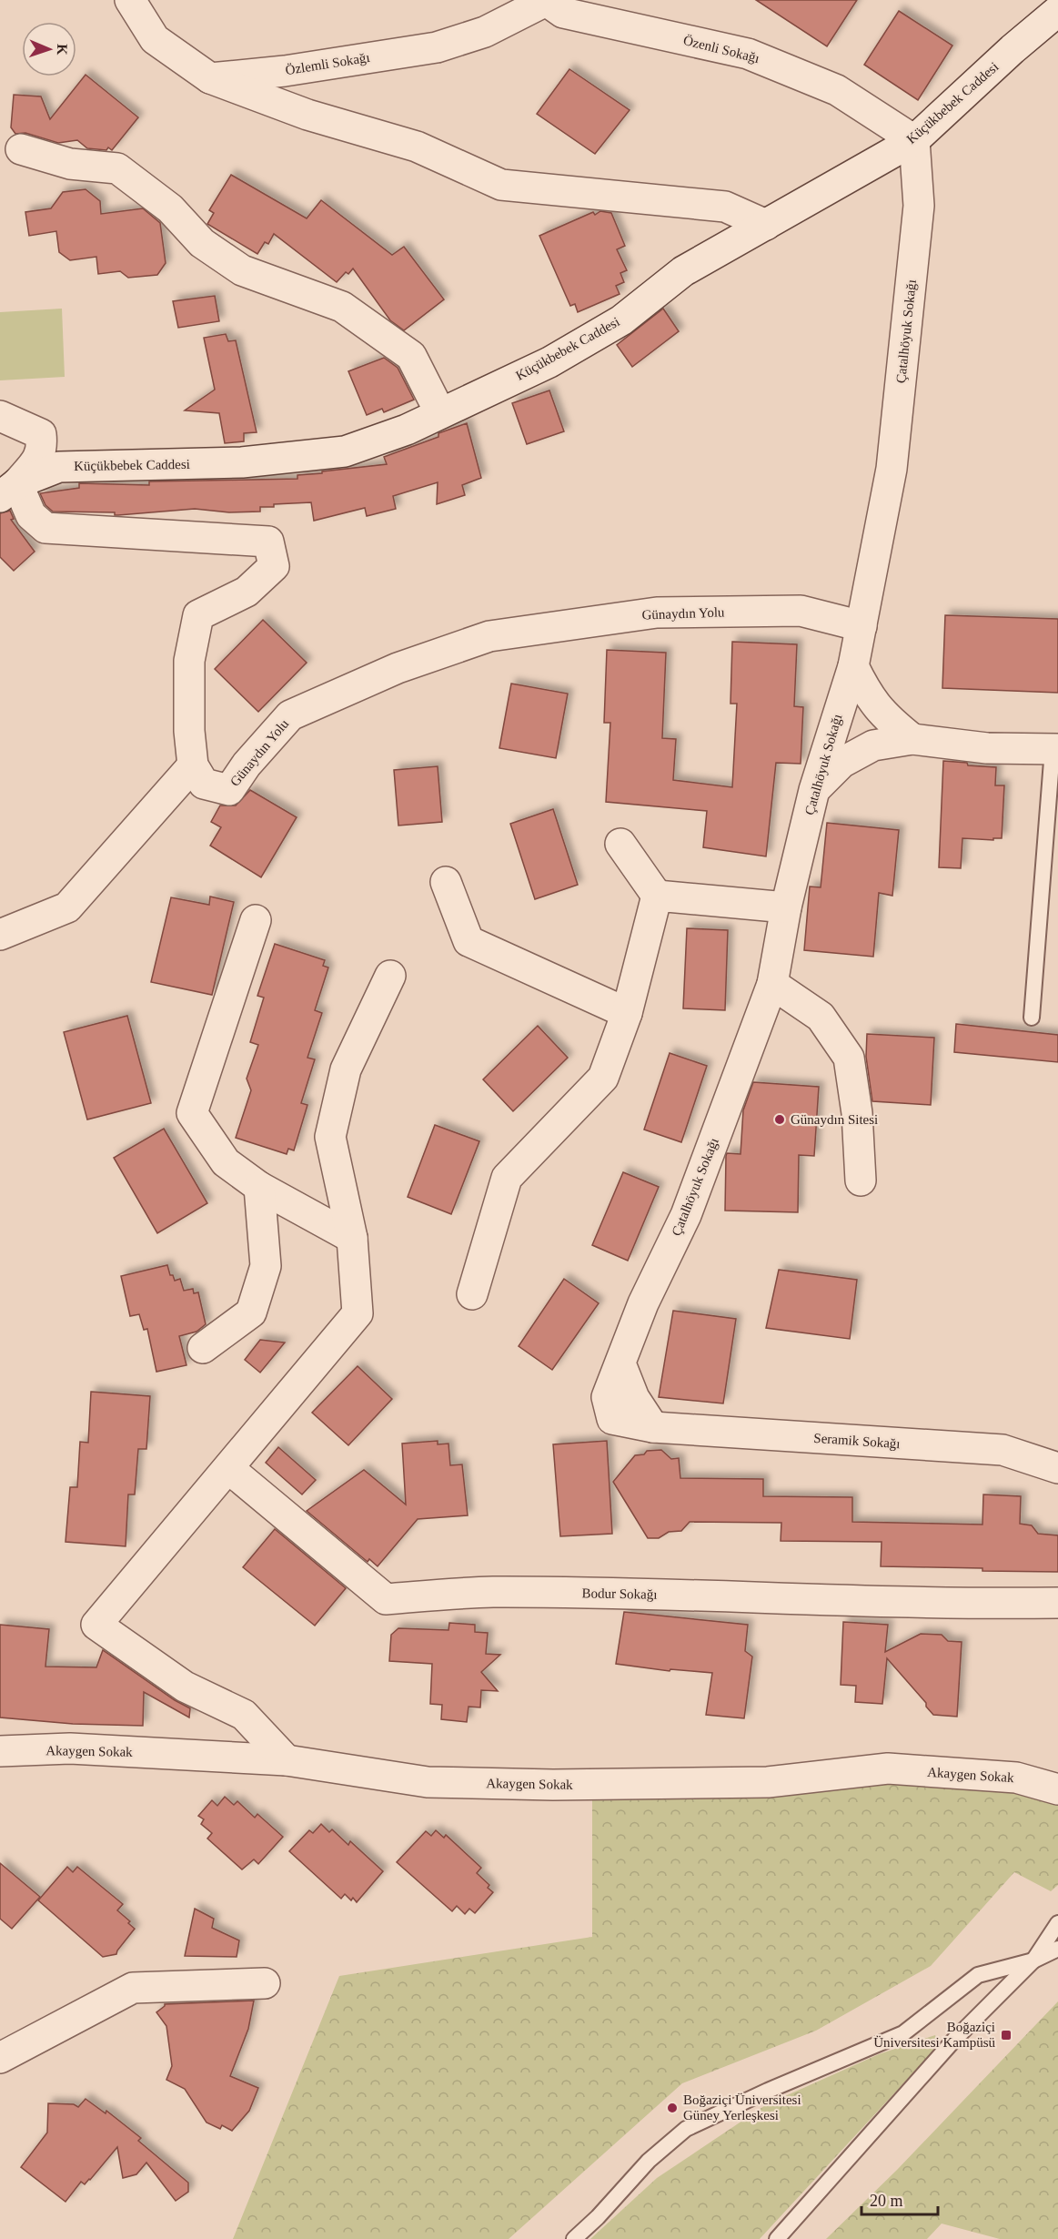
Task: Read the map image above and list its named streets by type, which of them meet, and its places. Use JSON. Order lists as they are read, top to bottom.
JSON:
{
  "streets": {
    "street": [
      "Özenli Sokağı",
      "Özlemli Sokağı",
      "Küçükbebek Caddesi",
      "Çatalhöyuk Sokağı",
      "Günaydın Yolu",
      "Seramik Sokağı",
      "Bodur Sokağı",
      "Akaygen Sokak"
    ]
  },
  "crossings": [
    ["Özenli Sokağı", "Özlemli Sokağı"],
    ["Özenli Sokağı", "Küçükbebek Caddesi"],
    ["Özenli Sokağı", "Çatalhöyuk Sokağı"],
    ["Küçükbebek Caddesi", "Çatalhöyuk Sokağı"],
    ["Çatalhöyuk Sokağı", "Günaydın Yolu"],
    ["Çatalhöyuk Sokağı", "Seramik Sokağı"]
  ],
  "places": {
    "other": ["Günaydın Sitesi", "Boğaziçi Üniversitesi Güney Yerleşkesi"],
    "transit": ["Boğaziçi Üniversitesi Kampüsü"]
  },
  "scale_bar": "20 m",
  "north": "right"
}
